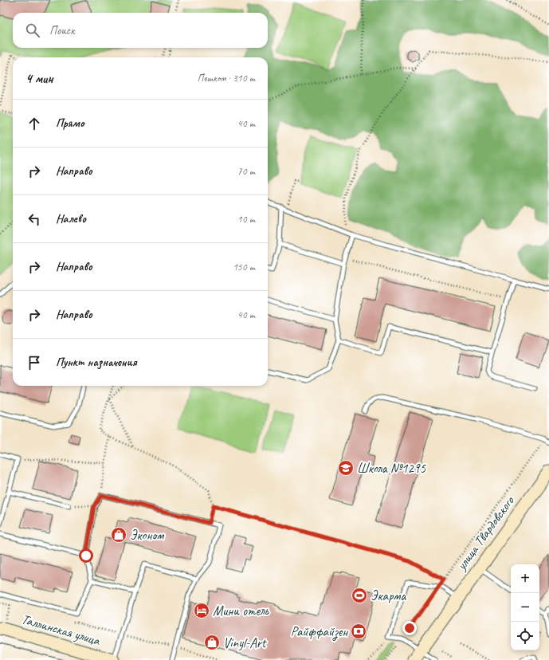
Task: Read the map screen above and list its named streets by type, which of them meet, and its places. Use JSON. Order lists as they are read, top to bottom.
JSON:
{
  "streets": {
    "main road": ["улица Твардовского", "Таллинская улица"]
  },
  "places": {
    "school or university": ["Школа №1295"],
    "shop": ["Эконом", "Vinyl-Art"],
    "sports": ["Экарма"],
    "hotel": ["Мини отель"],
    "bank": ["Райффайзен"]
  },
  "page": {
    "search": "Поиск",
    "heading": ["4 мин", "Пешком · 310 m"],
    "list": [
      ["Прямо", "40 m"],
      ["Направо", "70 m"],
      ["Налево", "10 m"],
      ["Направо", "150 m"],
      ["Направо", "40 m"],
      "Пункт назначения"
    ],
    "map_buttons": ["+", "−"]
  }
}
